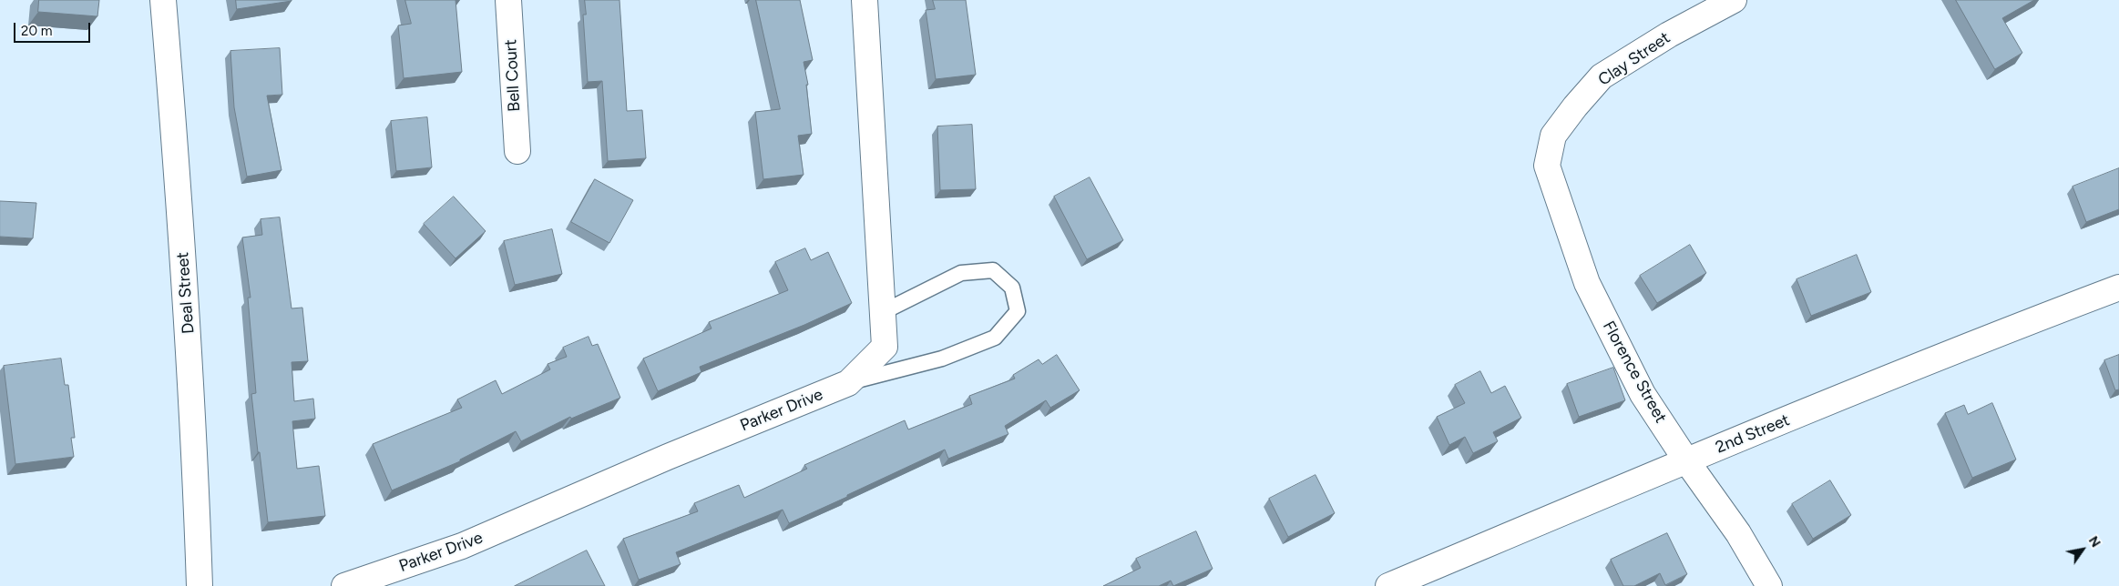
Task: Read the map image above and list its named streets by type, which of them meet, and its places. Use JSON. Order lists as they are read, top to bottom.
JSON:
{
  "streets": {
    "street": [
      "Clay Street",
      "Bell Court",
      "Deal Street",
      "Florence Street",
      "Parker Drive",
      "2nd Street"
    ]
  },
  "crossings": [
    ["Clay Street", "Florence Street"],
    ["Florence Street", "2nd Street"]
  ],
  "scale_bar": "20 m",
  "north": "top right"
}
